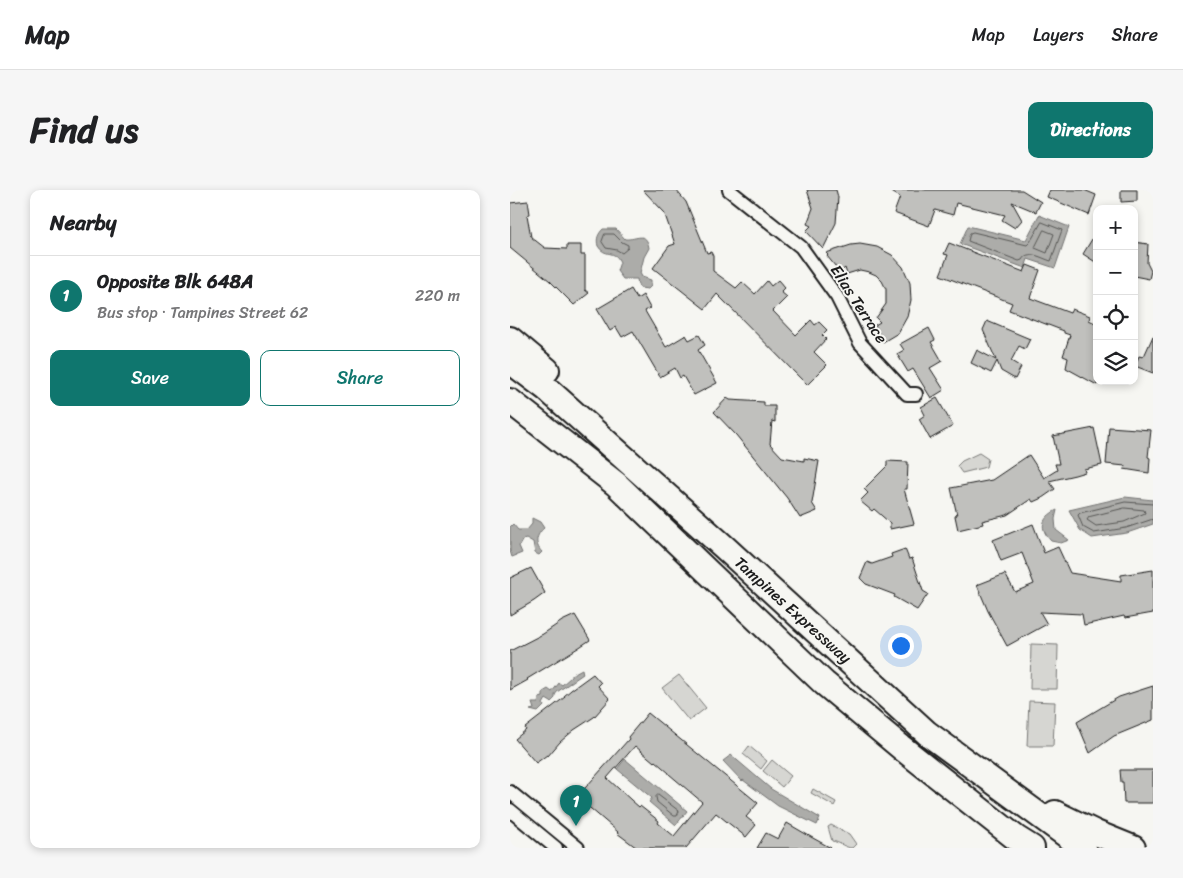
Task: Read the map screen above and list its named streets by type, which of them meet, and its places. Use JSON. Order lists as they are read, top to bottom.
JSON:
{
  "streets": {
    "highway": ["Tampines Expressway"],
    "street": ["Elias Terrace"]
  },
  "page": {
    "header": "Map",
    "nav": ["Map", "Layers", "Share"],
    "title": "Find us",
    "buttons": [
      "Directions",
      ["Save", "Share"]
    ],
    "heading": "Nearby",
    "map_buttons": ["+", "−"],
    "list": [
      {
        "mark": "1",
        "name": "Opposite Blk 648A",
        "note": "Bus stop · Tampines Street 62",
        "value": "220 m"
      }
    ],
    "pins": "1"
  }
}
